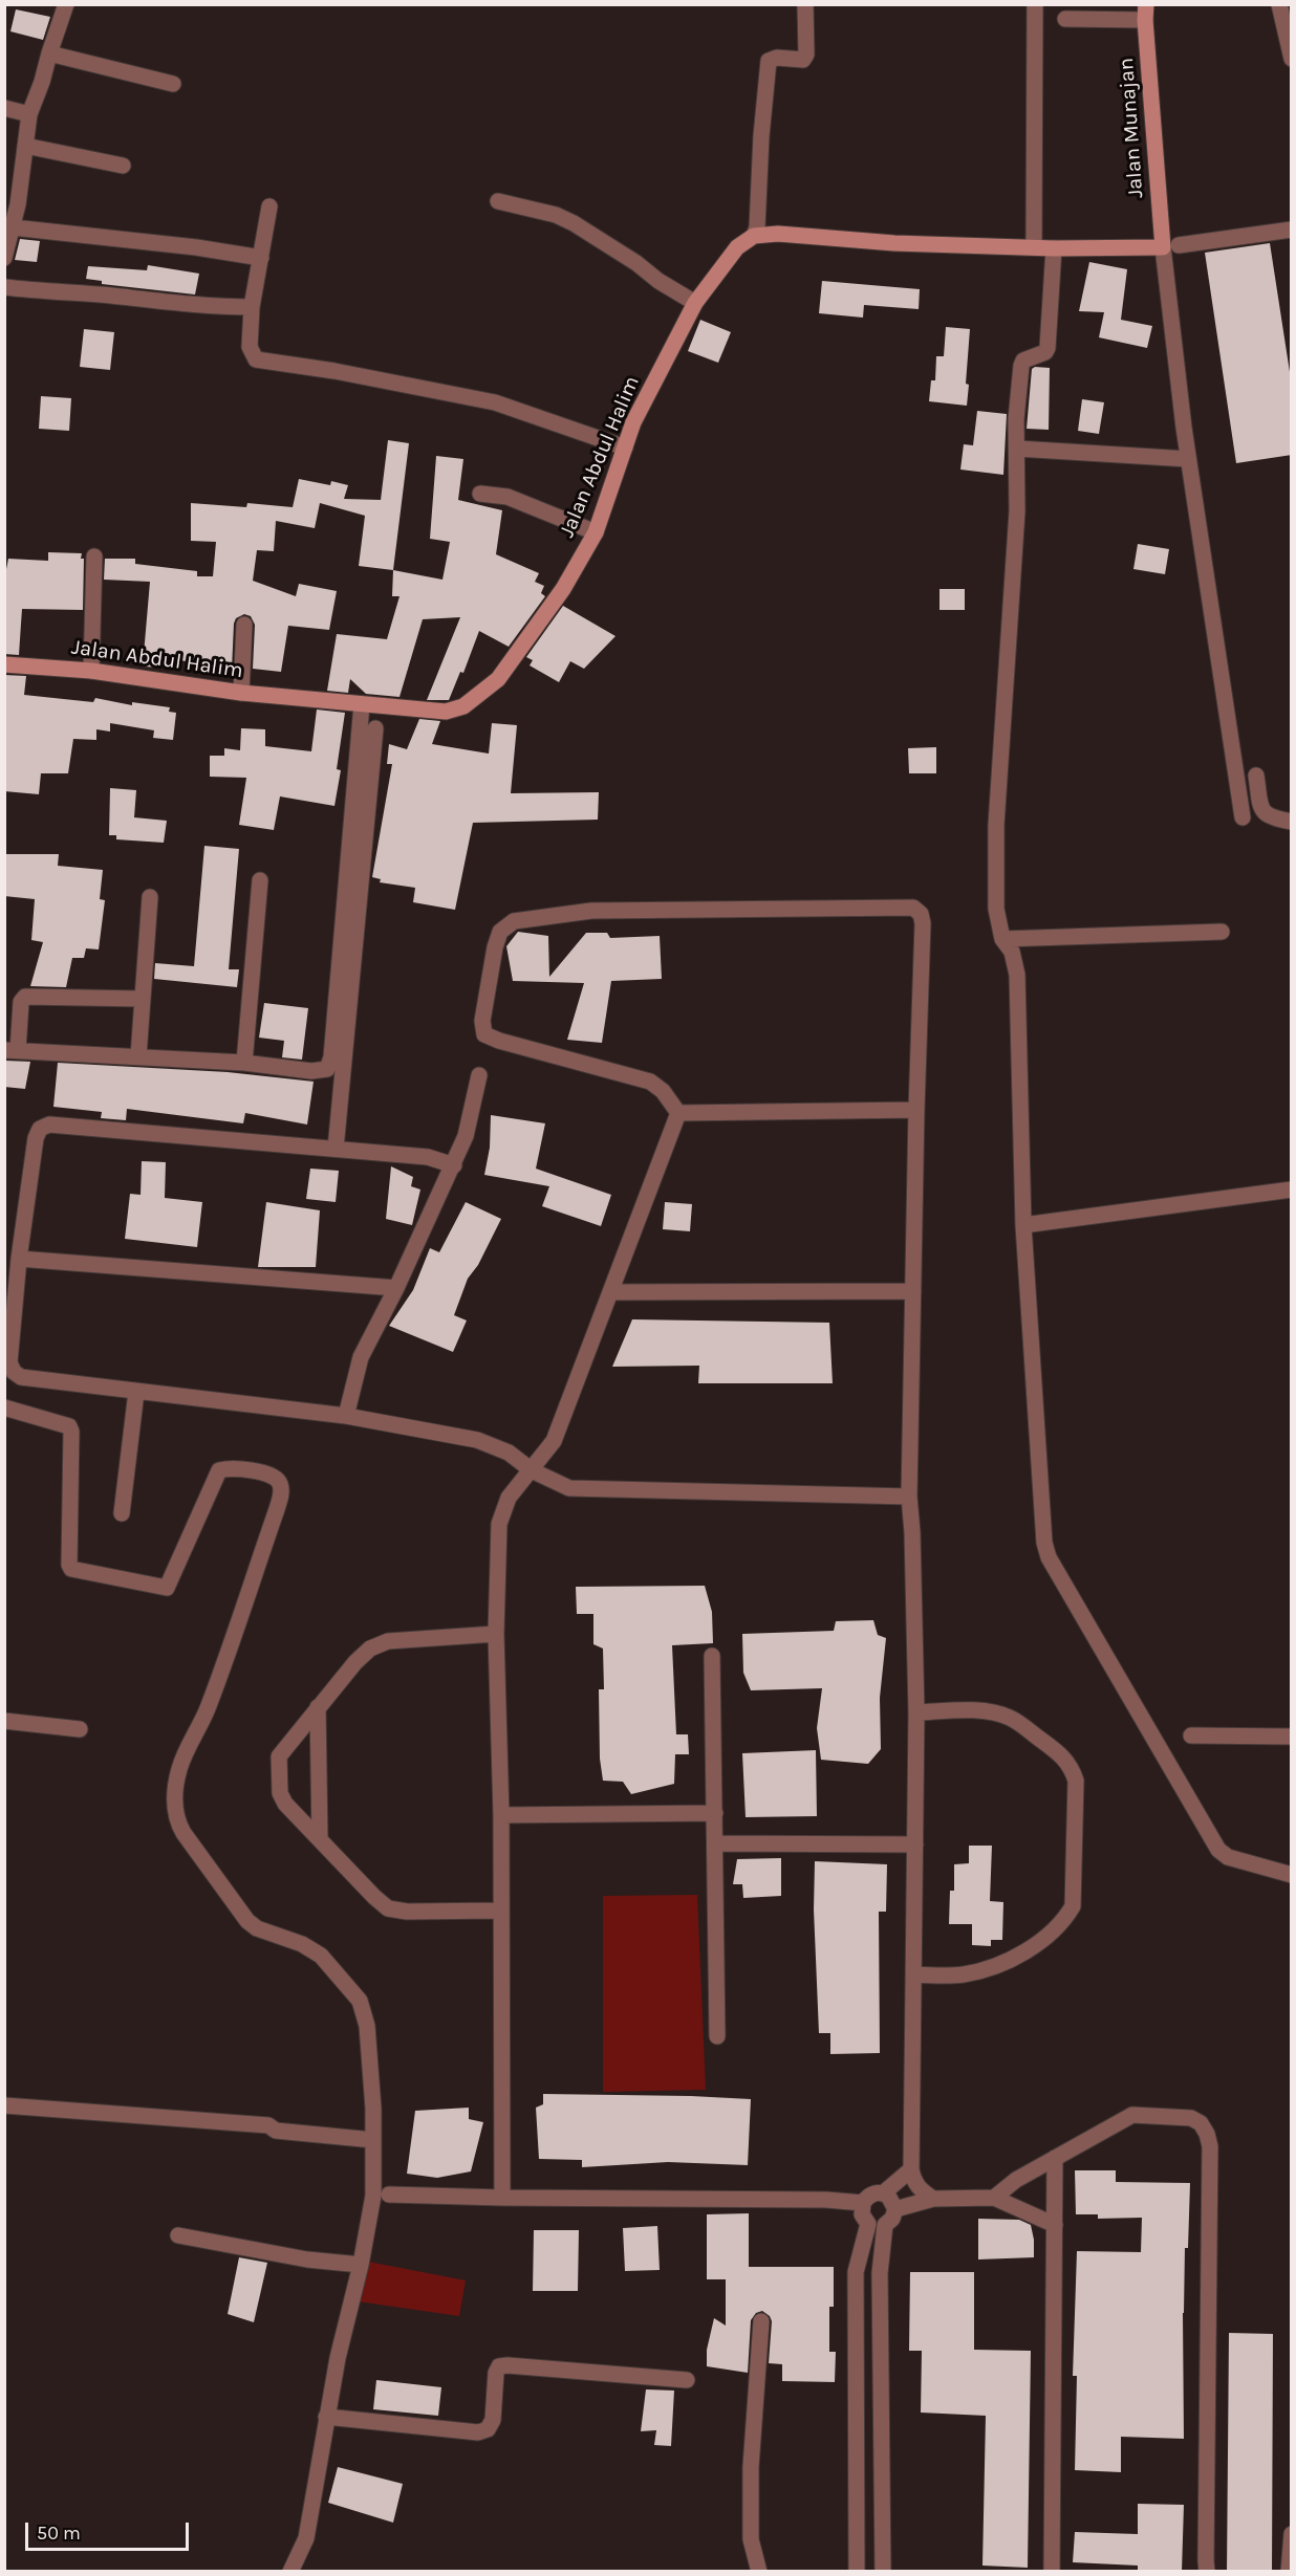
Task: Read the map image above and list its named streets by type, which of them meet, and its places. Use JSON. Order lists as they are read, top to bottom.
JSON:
{
  "streets": {
    "street": ["Jalan Munajan", "Jalan Abdul Halim"]
  },
  "scale_bar": "50 m"
}
